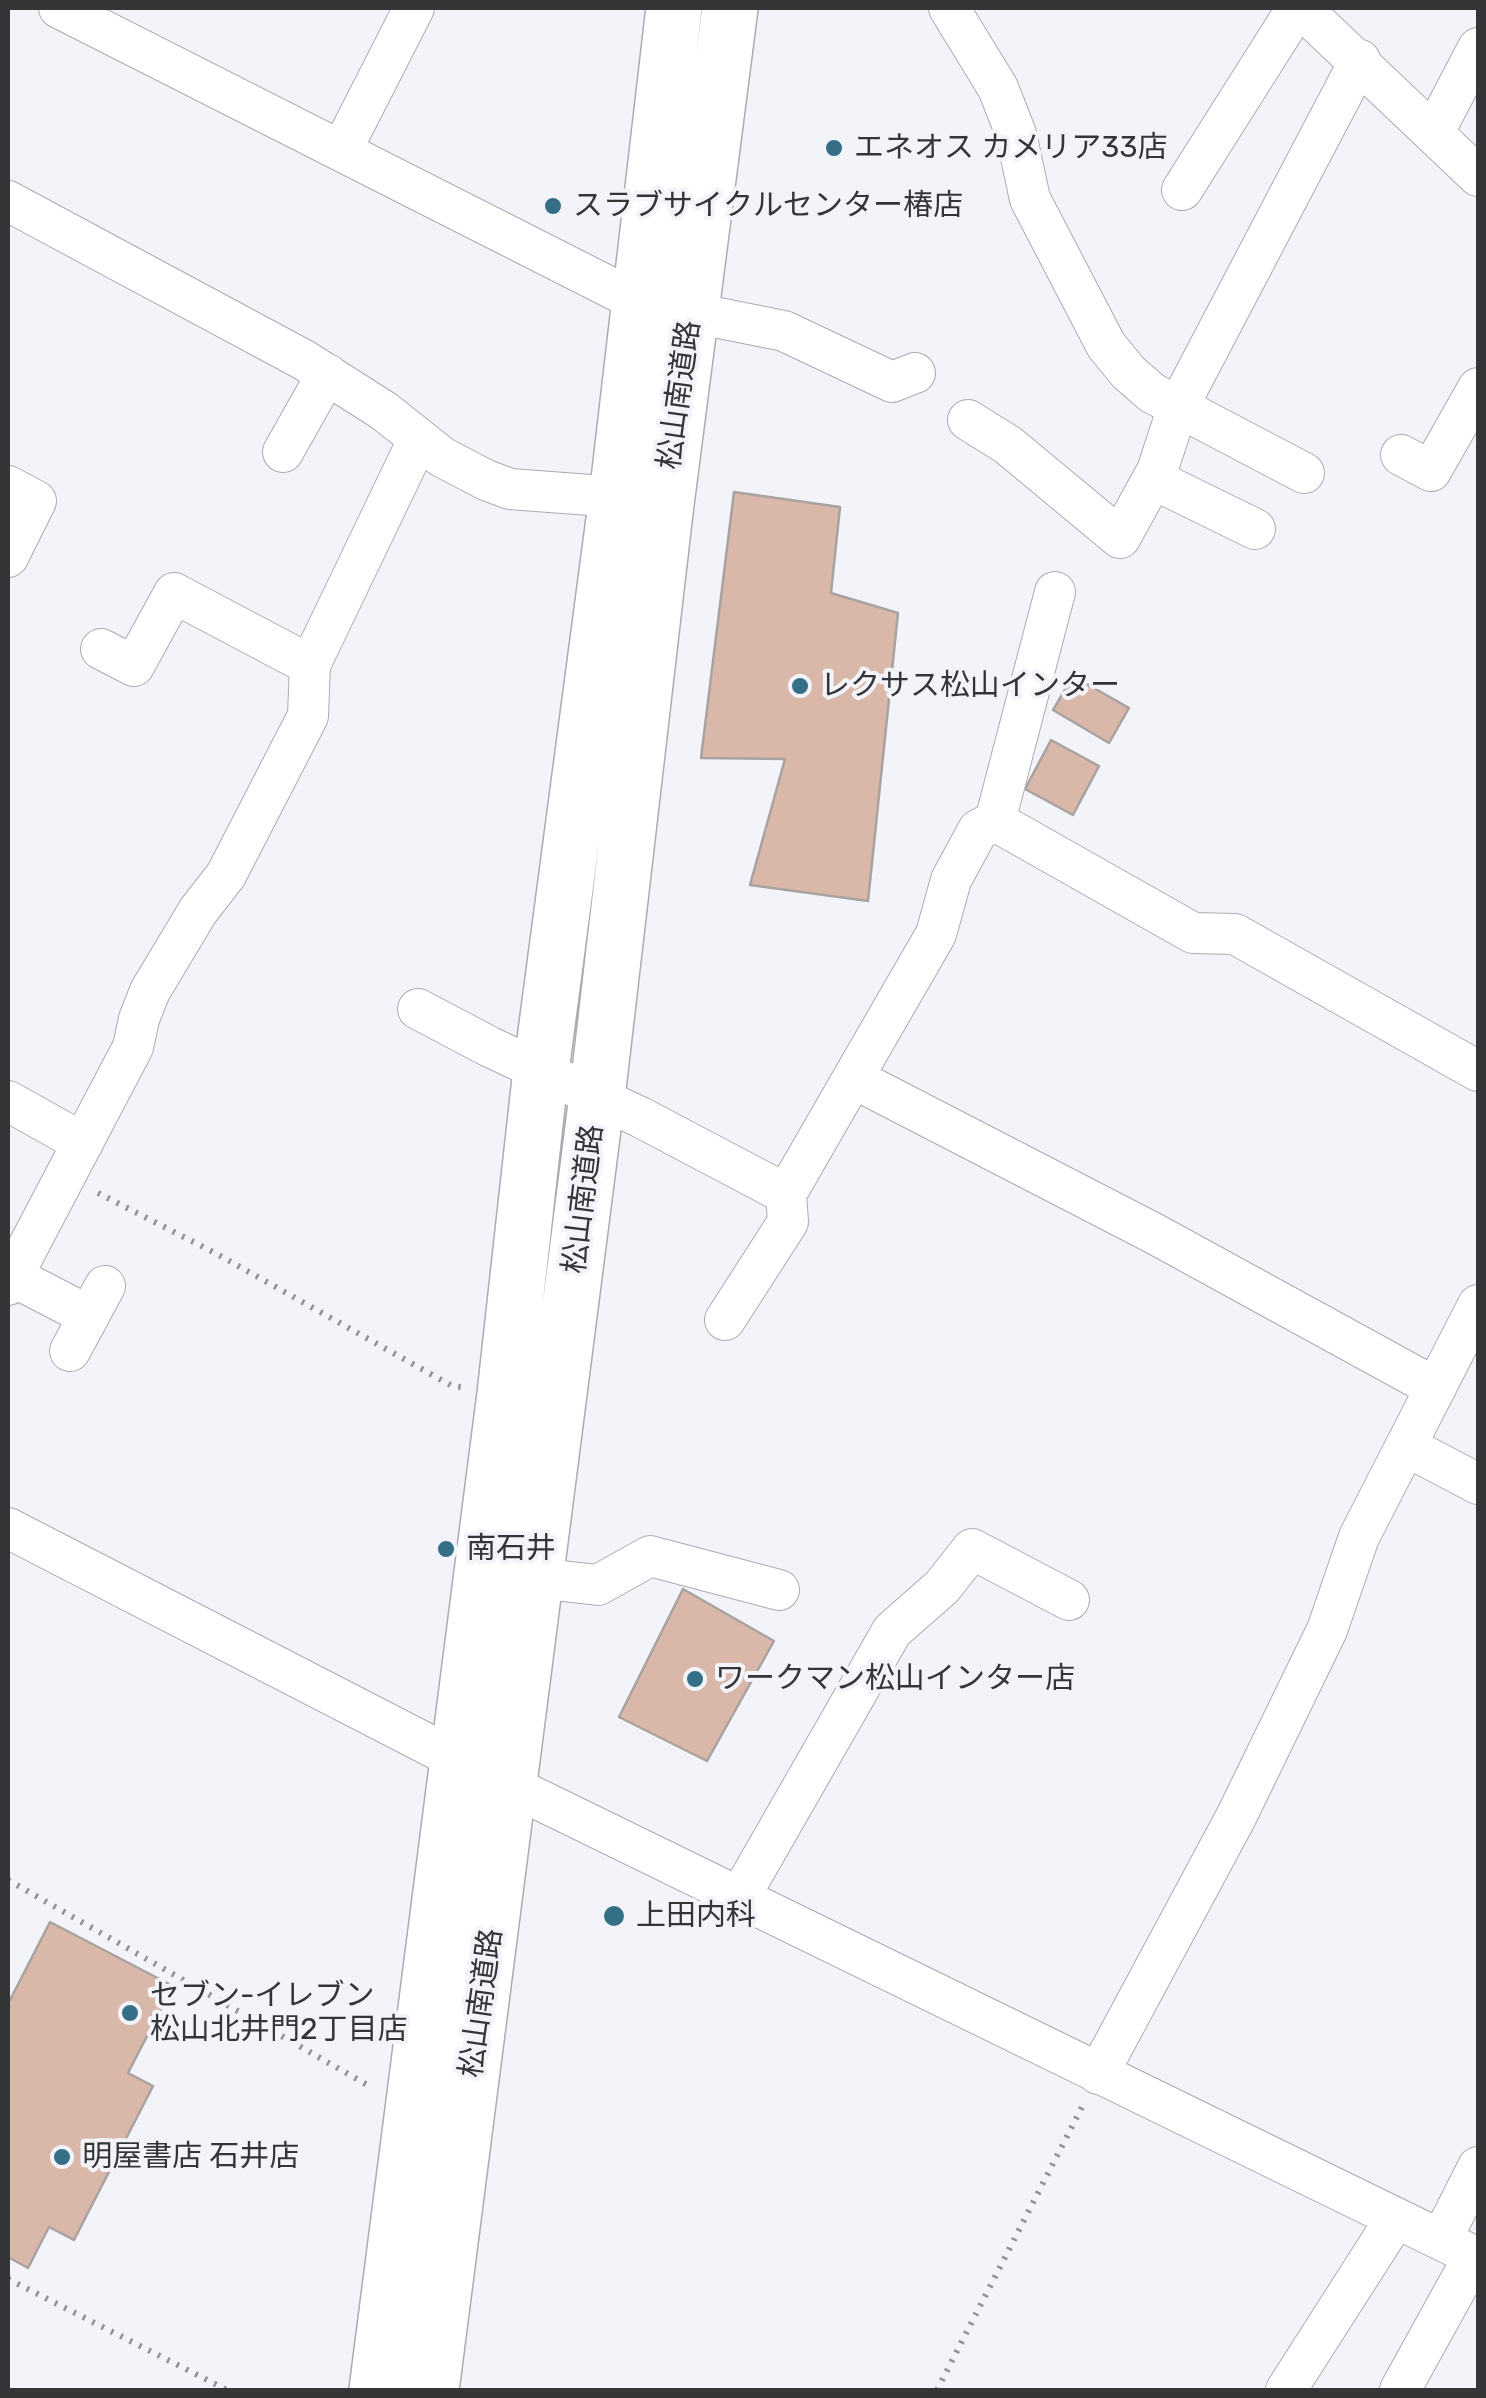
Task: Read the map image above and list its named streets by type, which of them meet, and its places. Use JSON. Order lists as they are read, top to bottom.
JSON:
{
  "streets": {
    "highway": ["松山南道路"]
  },
  "places": [
    "エネオス カメリア33店",
    "スラブサイクルセンター椿店",
    "レクサス松山インター",
    "南石井",
    "ワークマン松山インター店",
    "上田内科",
    "セブン-イレブン 松山北井門2丁目店",
    "明屋書店 石井店"
  ]
}
